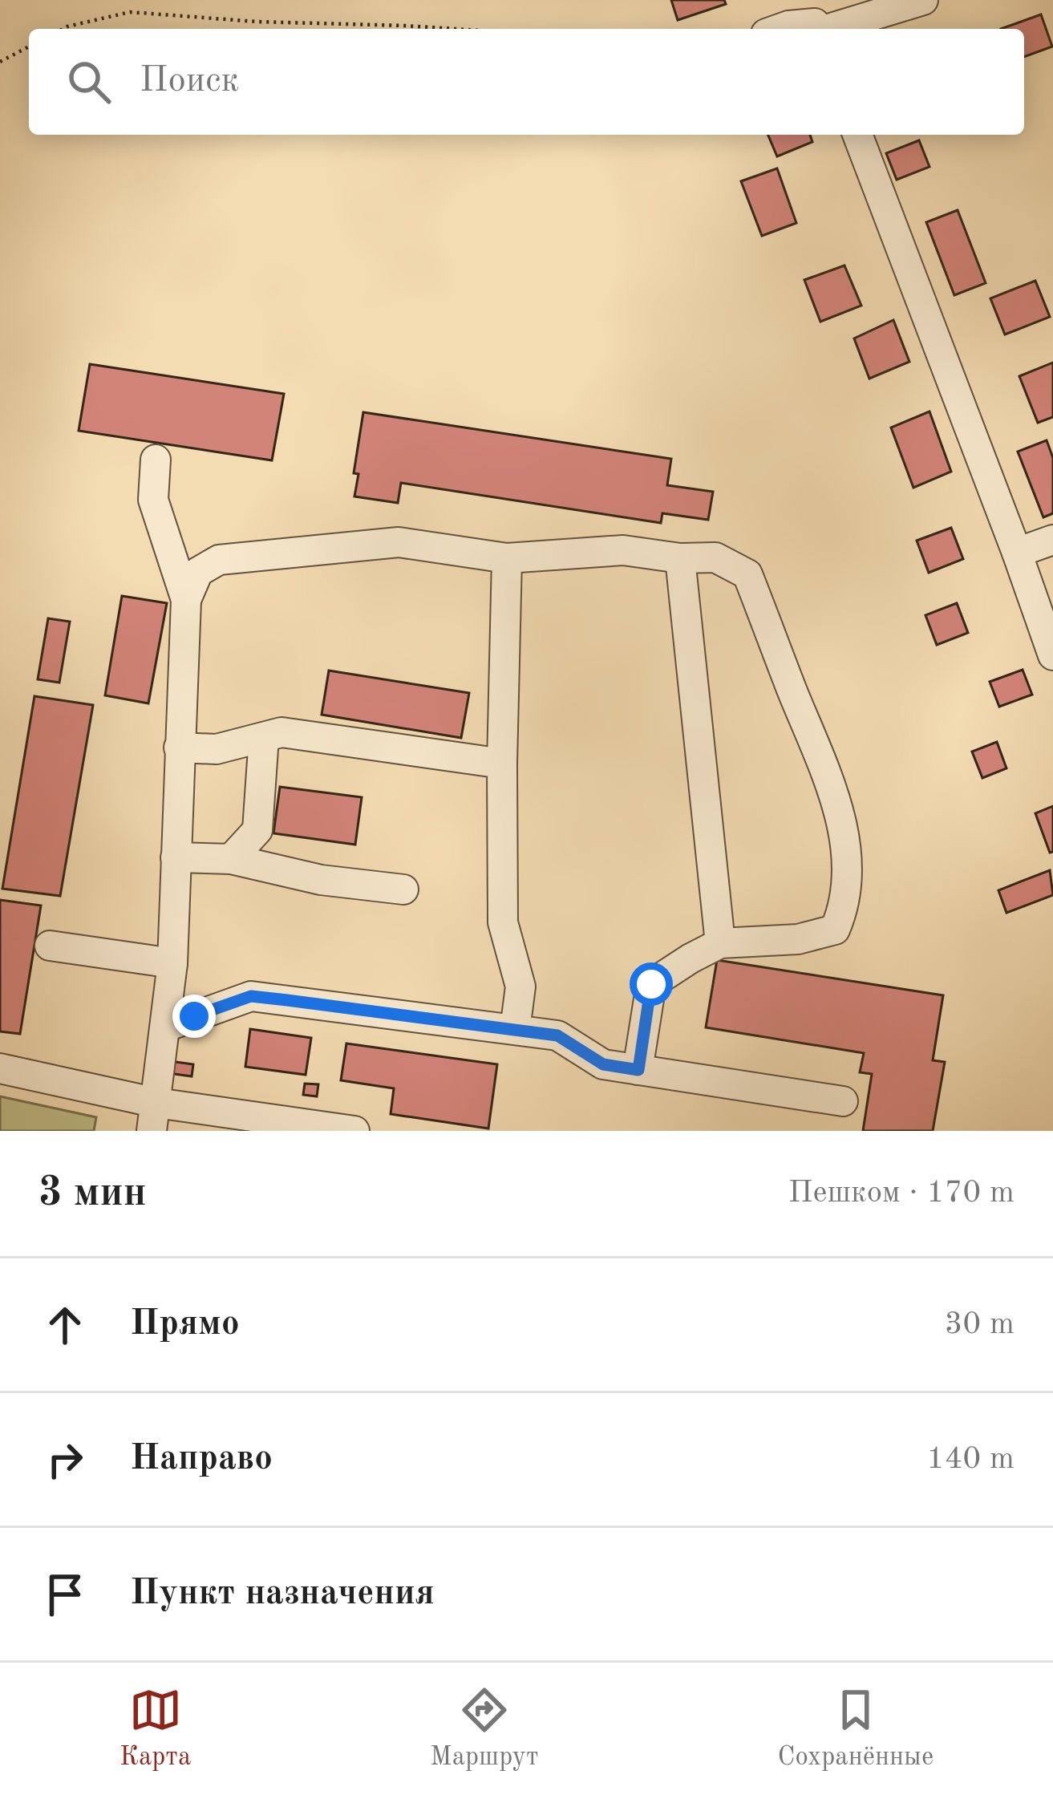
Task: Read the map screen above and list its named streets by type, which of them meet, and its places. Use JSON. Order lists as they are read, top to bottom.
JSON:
{
  "page": {
    "search": "Поиск",
    "heading": ["3 мин", "Пешком · 170 m"],
    "list": [
      ["Прямо", "30 m"],
      ["Направо", "140 m"],
      "Пункт назначения"
    ],
    "nav": ["Карта", "Маршрут", "Сохранённые"]
  }
}
